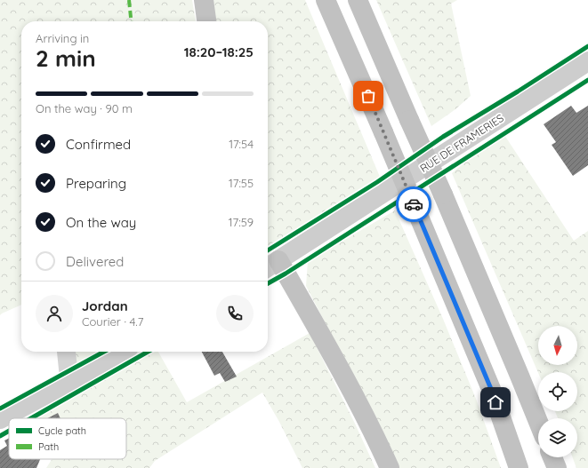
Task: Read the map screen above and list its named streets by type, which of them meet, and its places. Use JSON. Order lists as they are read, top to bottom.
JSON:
{
  "streets": {
    "main road": ["RUE DE FRAMERIES"]
  },
  "legend": ["Cycle path", "Path"],
  "north": "bottom",
  "page": {
    "heading": ["2 min", "Arriving in", "18:20–18:25"],
    "panel": ["Jordan", "Courier · 4.7"],
    "bar": "On the way · 90 m",
    "list": [
      ["Confirmed", "17:54"],
      ["Preparing", "17:55"],
      ["On the way", "17:59"],
      "Delivered"
    ]
  }
}
